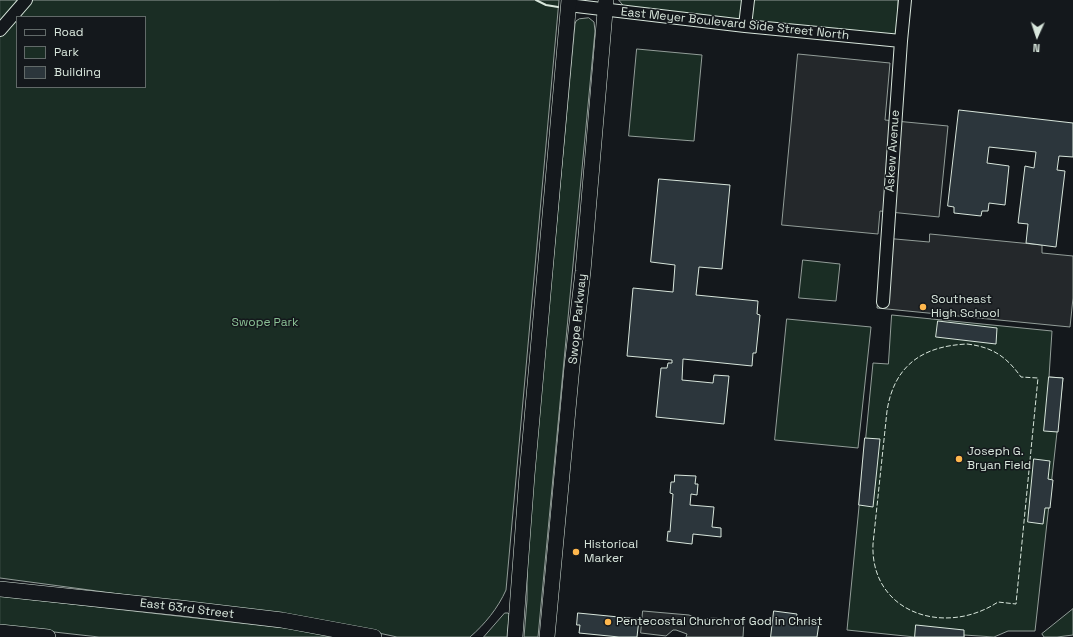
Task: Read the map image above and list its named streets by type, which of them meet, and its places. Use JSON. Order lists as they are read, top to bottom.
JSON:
{
  "streets": {
    "main road": ["Swope Parkway", "East 63rd Street"],
    "street": ["East Meyer Boulevard Side Street North", "Askew Avenue"]
  },
  "crossings": [
    ["East Meyer Boulevard Side Street North", "Askew Avenue"],
    ["East Meyer Boulevard Side Street North", "Swope Parkway"]
  ],
  "parks": ["Swope Park"],
  "places": [
    "Southeast High School",
    "Joseph G. Bryan Field",
    "Historical Marker",
    "Pentecostal Church of God in Christ"
  ],
  "legend": ["Road", "Park", "Building"],
  "north": "bottom"
}
